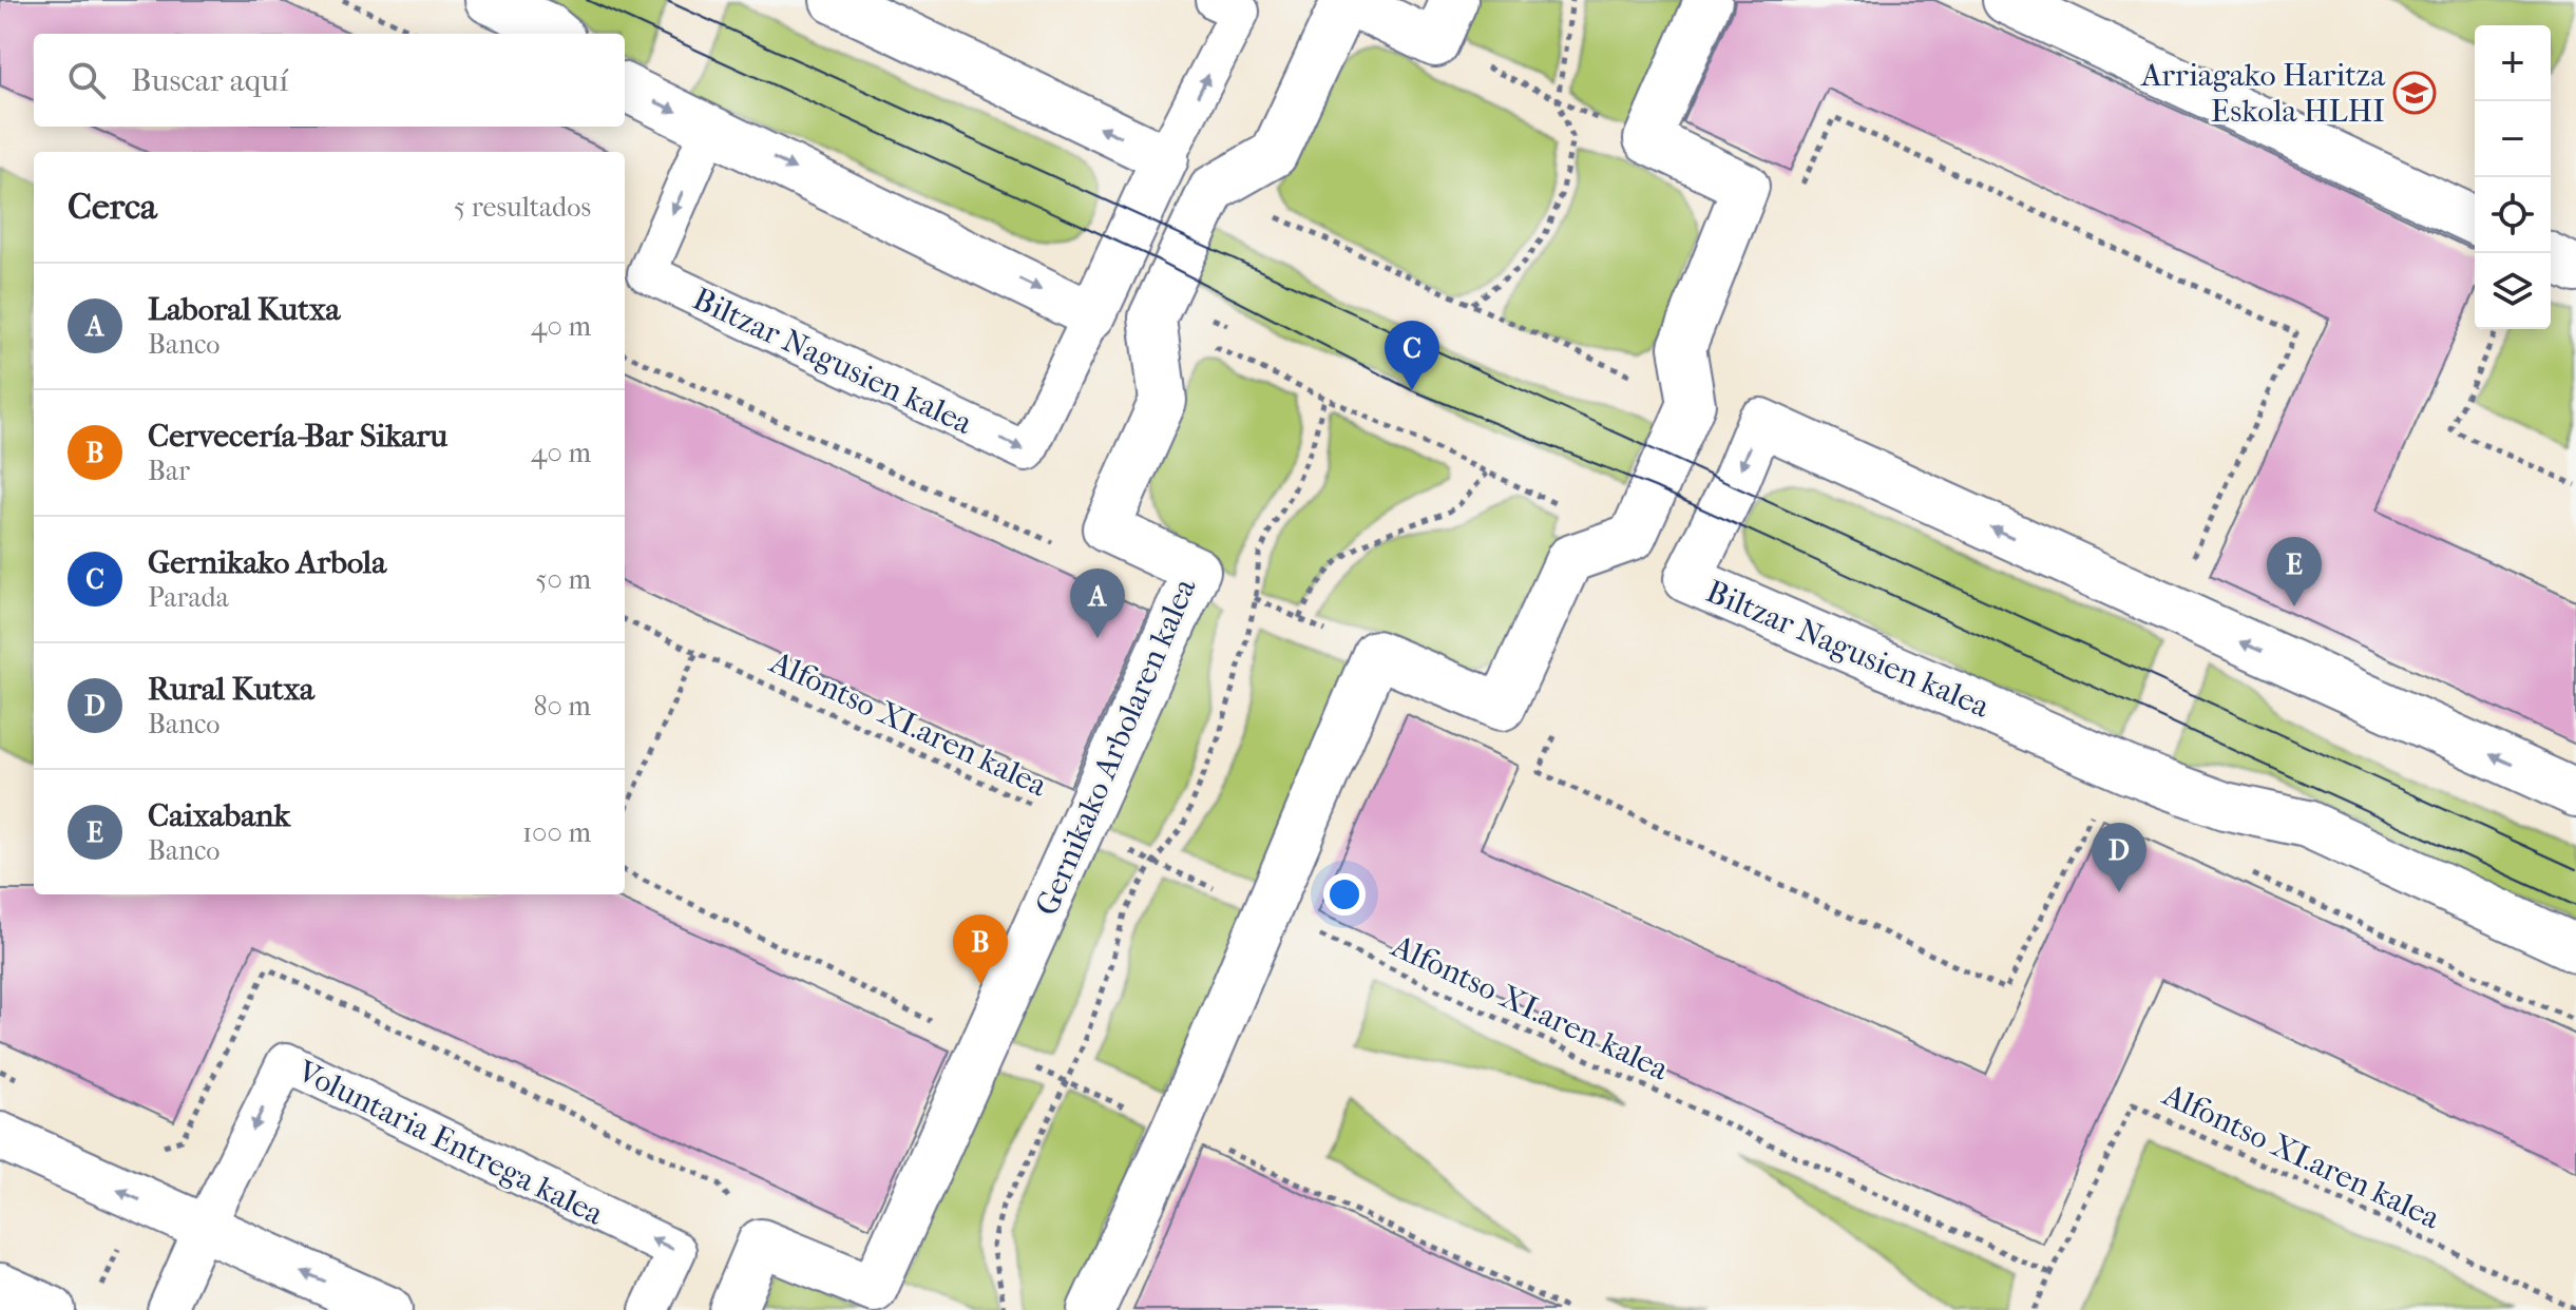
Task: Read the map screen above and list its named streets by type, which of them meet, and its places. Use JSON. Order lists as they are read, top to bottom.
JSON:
{
  "streets": {
    "street": ["Biltzar Nagusien kalea", "Gernikako Arbolaren kalea"],
    "lane": ["Voluntaria Entrega kalea"],
    "path": ["Alfontso XI.aren kalea"]
  },
  "crossings": [
    ["Alfontso XI.aren kalea", "Gernikako Arbolaren kalea"]
  ],
  "places": {
    "school or university": ["Arriagako Haritza Eskola HLHI"]
  },
  "page": {
    "map_buttons": ["+", "−"],
    "search": "Buscar aquí",
    "heading": ["Cerca", "5 resultados"],
    "list": [
      {
        "mark": "A",
        "name": "Laboral Kutxa",
        "note": "Banco",
        "value": "40 m"
      },
      {
        "mark": "B",
        "name": "Cervecería-Bar Sikaru",
        "note": "Bar",
        "value": "40 m"
      },
      {
        "mark": "C",
        "name": "Gernikako Arbola",
        "note": "Parada",
        "value": "50 m"
      },
      {
        "mark": "D",
        "name": "Rural Kutxa",
        "note": "Banco",
        "value": "80 m"
      },
      {
        "mark": "E",
        "name": "Caixabank",
        "note": "Banco",
        "value": "100 m"
      }
    ],
    "pins": [
      "C",
      "E",
      "A",
      "D",
      "B"
    ]
  }
}
